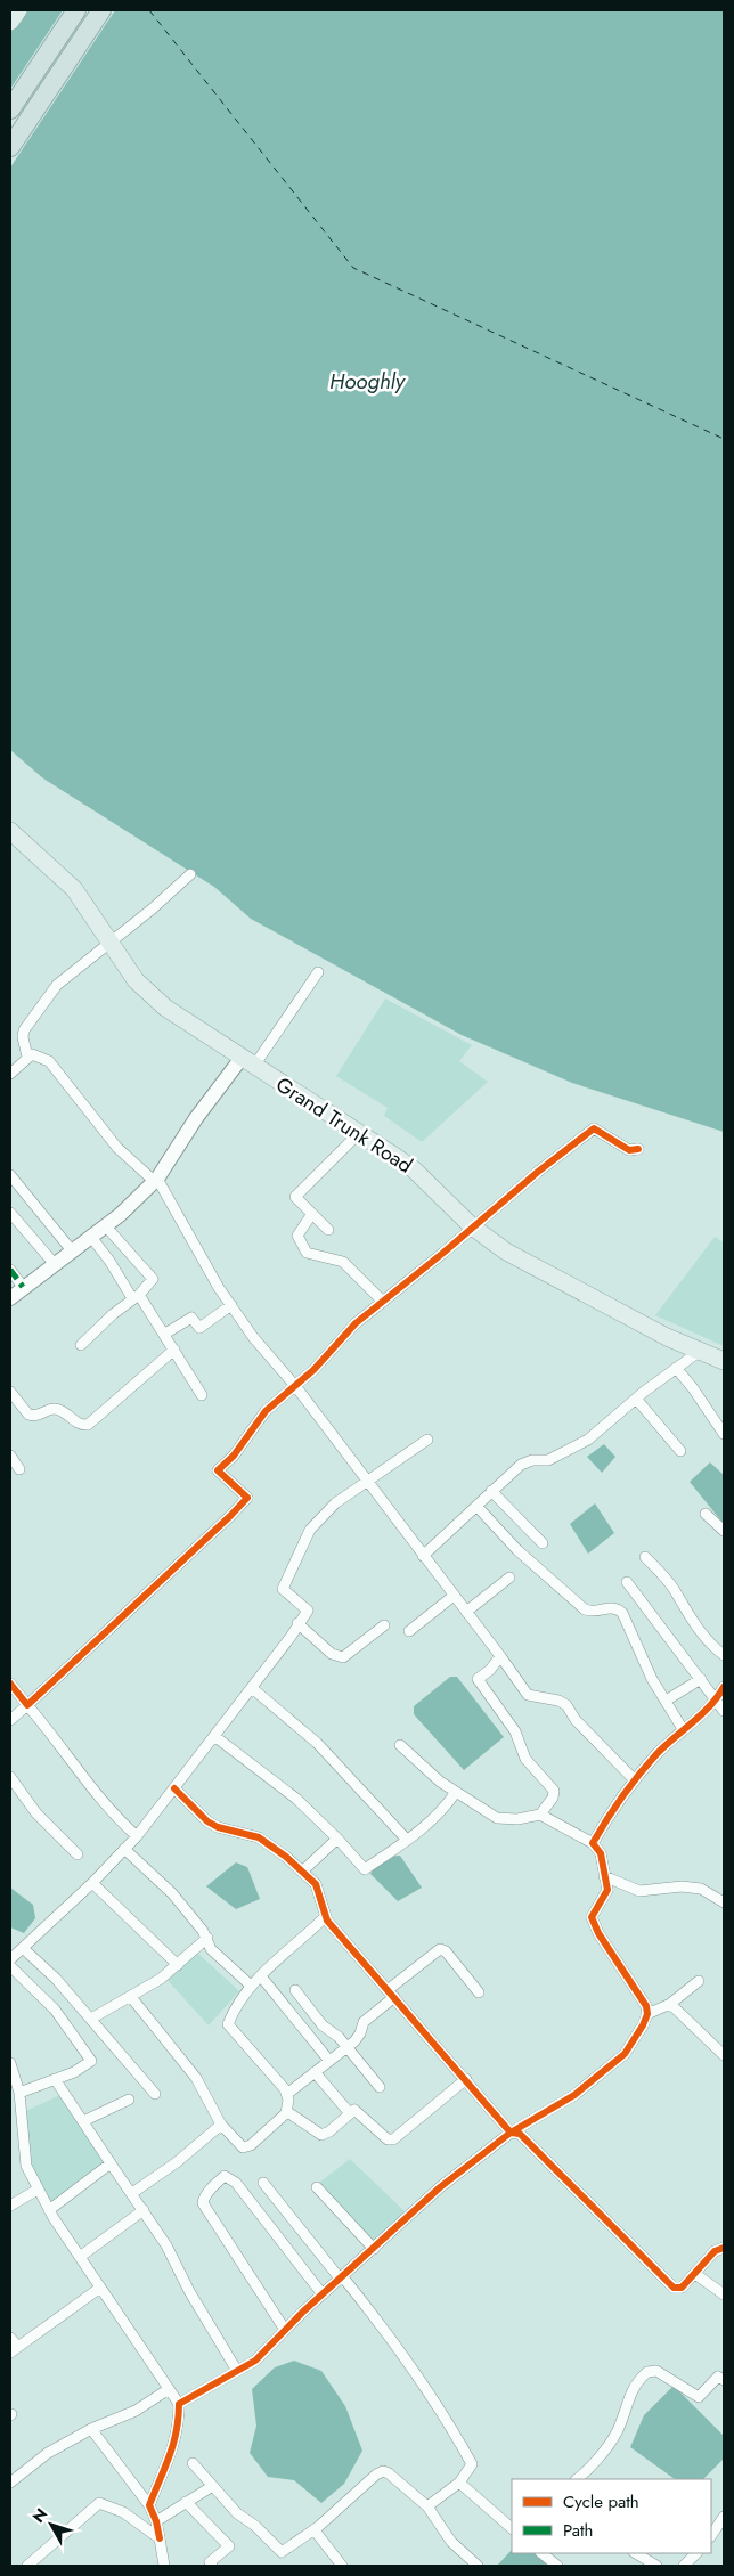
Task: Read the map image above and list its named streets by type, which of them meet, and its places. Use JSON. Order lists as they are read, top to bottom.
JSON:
{
  "streets": {
    "main road": ["Grand Trunk Road"]
  },
  "water": ["Hooghly"],
  "legend": ["Cycle path", "Path"],
  "north": "top left"
}
